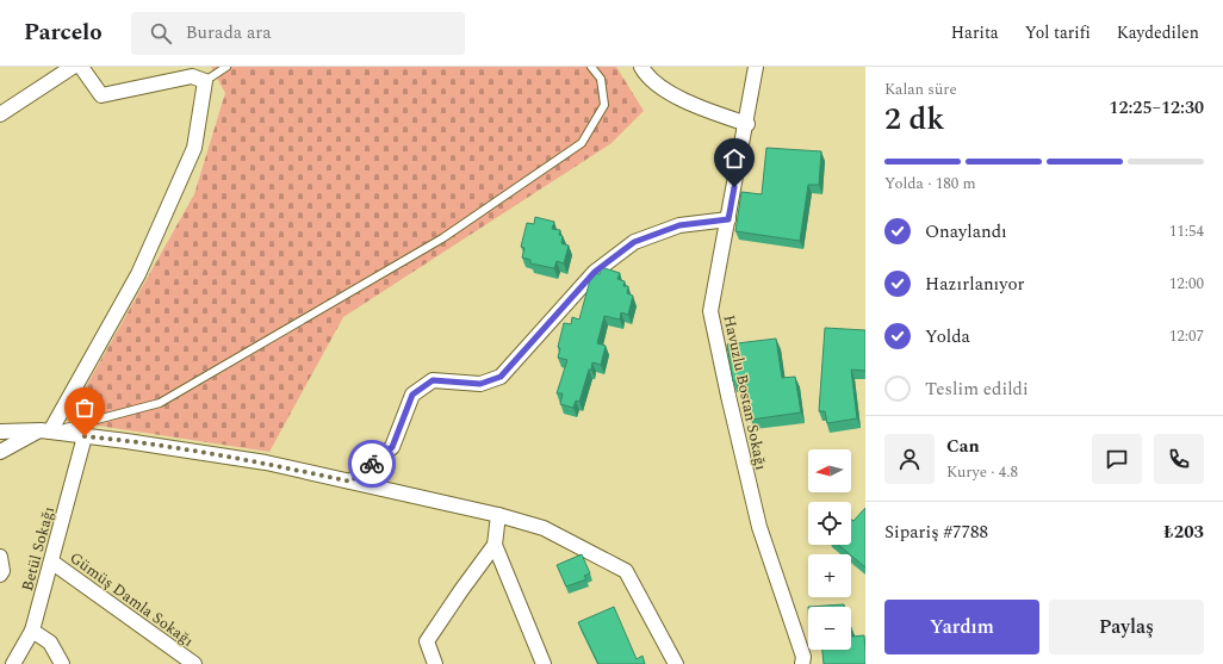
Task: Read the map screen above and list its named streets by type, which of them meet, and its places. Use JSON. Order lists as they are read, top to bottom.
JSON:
{
  "streets": {
    "street": ["Havuzlu Bostan Sokağı", "Betül Sokağı", "Gümüş Damla Sokağı"]
  },
  "crossings": [
    ["Betül Sokağı", "Gümüş Damla Sokağı"]
  ],
  "north": "left",
  "page": {
    "header": "Parcelo",
    "search": "Burada ara",
    "nav": ["Harita", "Yol tarifi", "Kaydedilen"],
    "heading": ["2 dk", "Kalan süre", "12:25–12:30"],
    "panel": [
      "Can",
      "Kurye · 4.8",
      "Sipariş #7788",
      "₺203"
    ],
    "bar": "Yolda · 180 m",
    "list": [
      ["Onaylandı", "11:54"],
      ["Hazırlanıyor", "12:00"],
      ["Yolda", "12:07"],
      "Teslim edildi"
    ],
    "map_buttons": ["+", "−"],
    "buttons": ["Yardım", "Paylaş"]
  }
}
